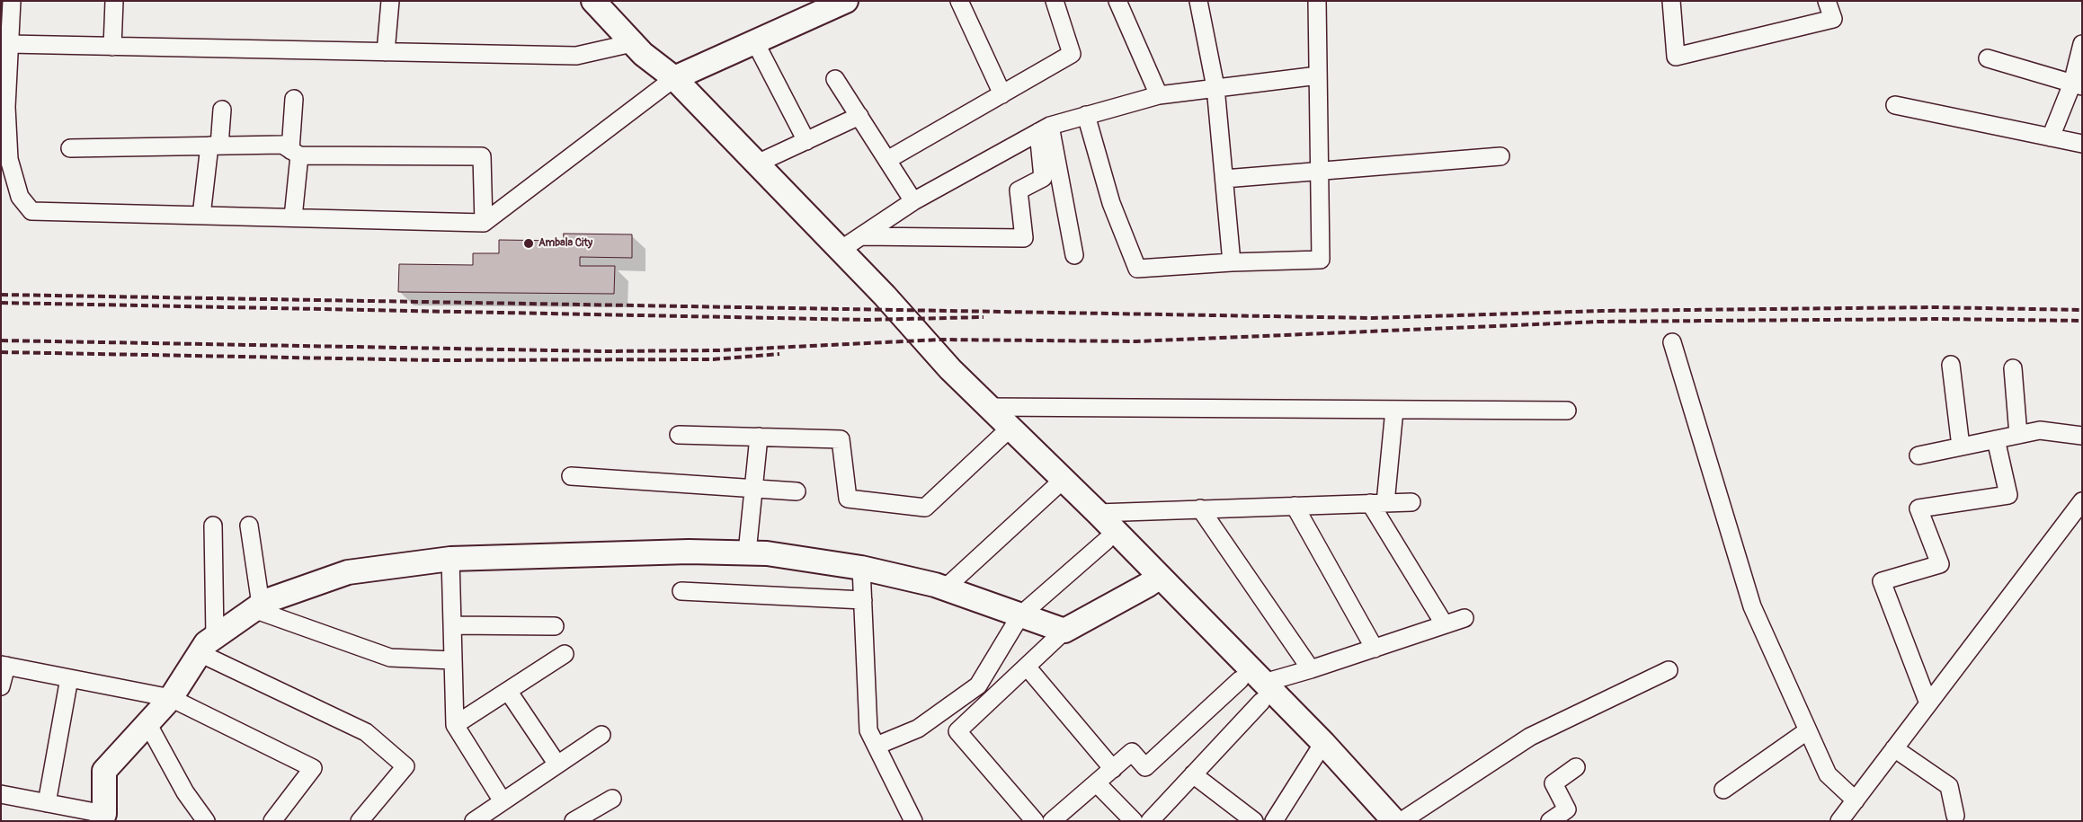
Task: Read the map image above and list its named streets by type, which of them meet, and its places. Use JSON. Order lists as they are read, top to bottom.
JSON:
{
  "places": ["Ambala City"]
}
